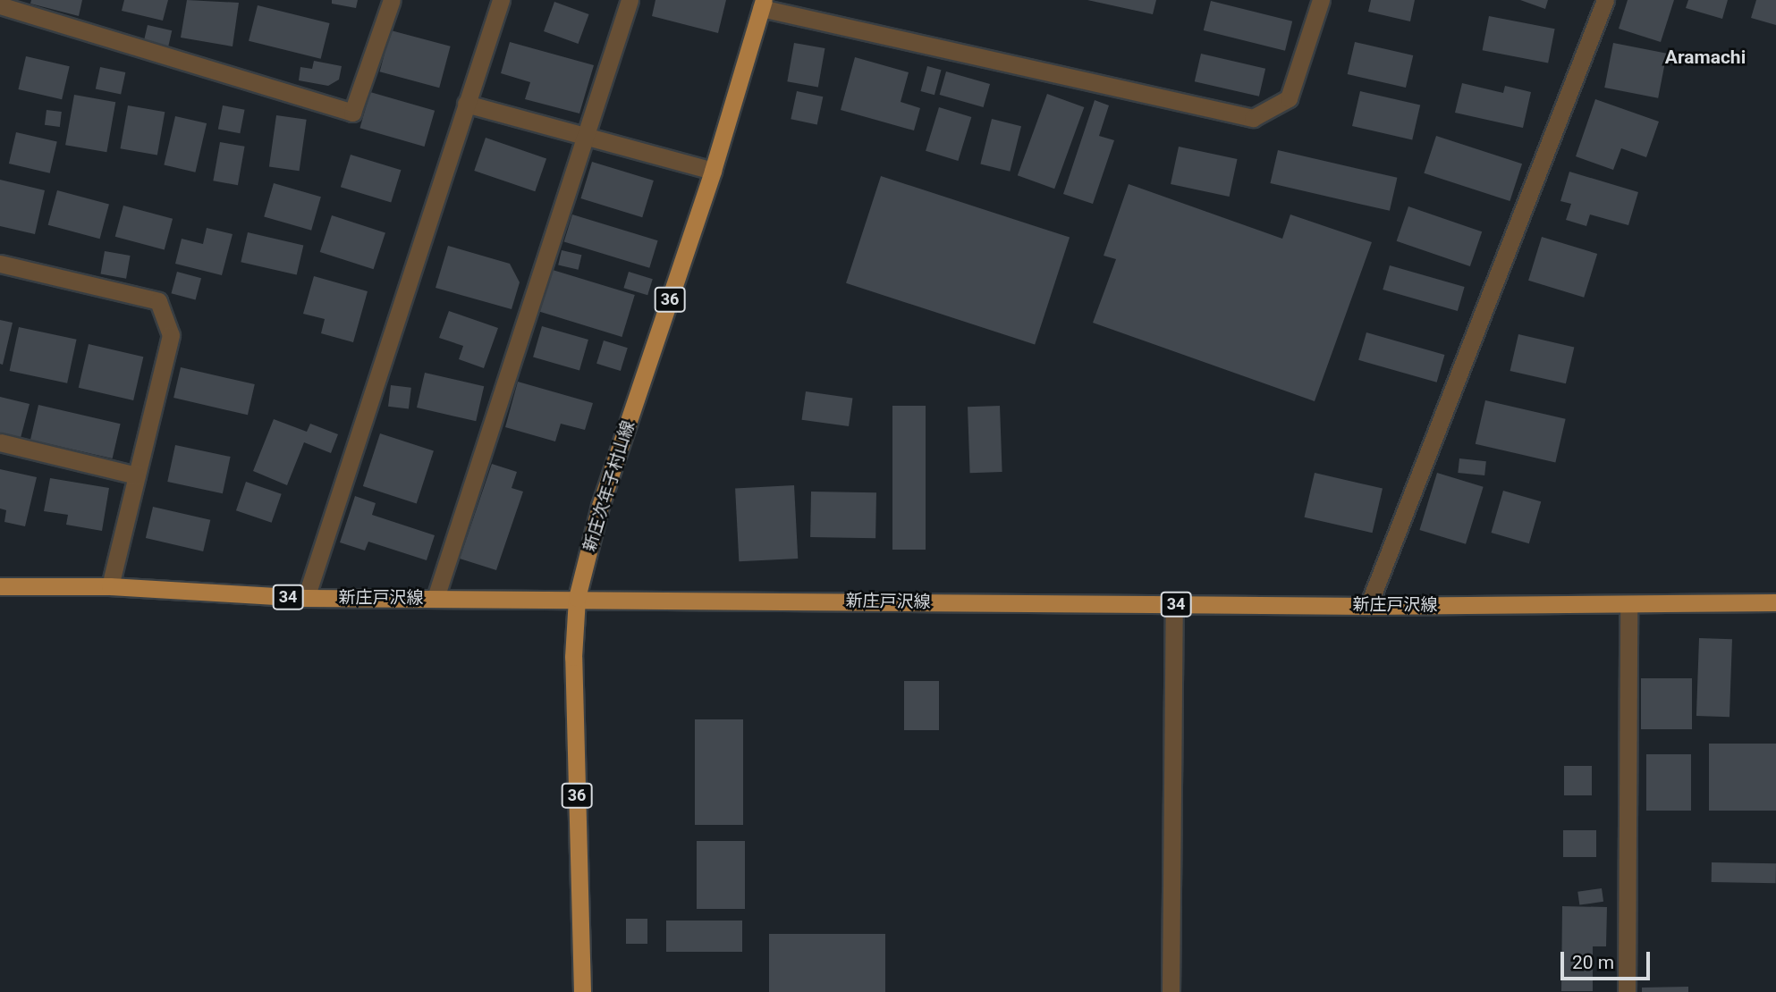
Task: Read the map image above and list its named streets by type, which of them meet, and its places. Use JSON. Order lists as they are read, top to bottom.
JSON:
{
  "streets": {
    "main road": [
      "36",
      "新庄次年子村山線",
      "34",
      "新庄戸沢線"
    ]
  },
  "crossings": [
    ["新庄次年子村山線", "新庄戸沢線"]
  ],
  "districts": ["Aramachi"],
  "scale_bar": "20 m"
}
